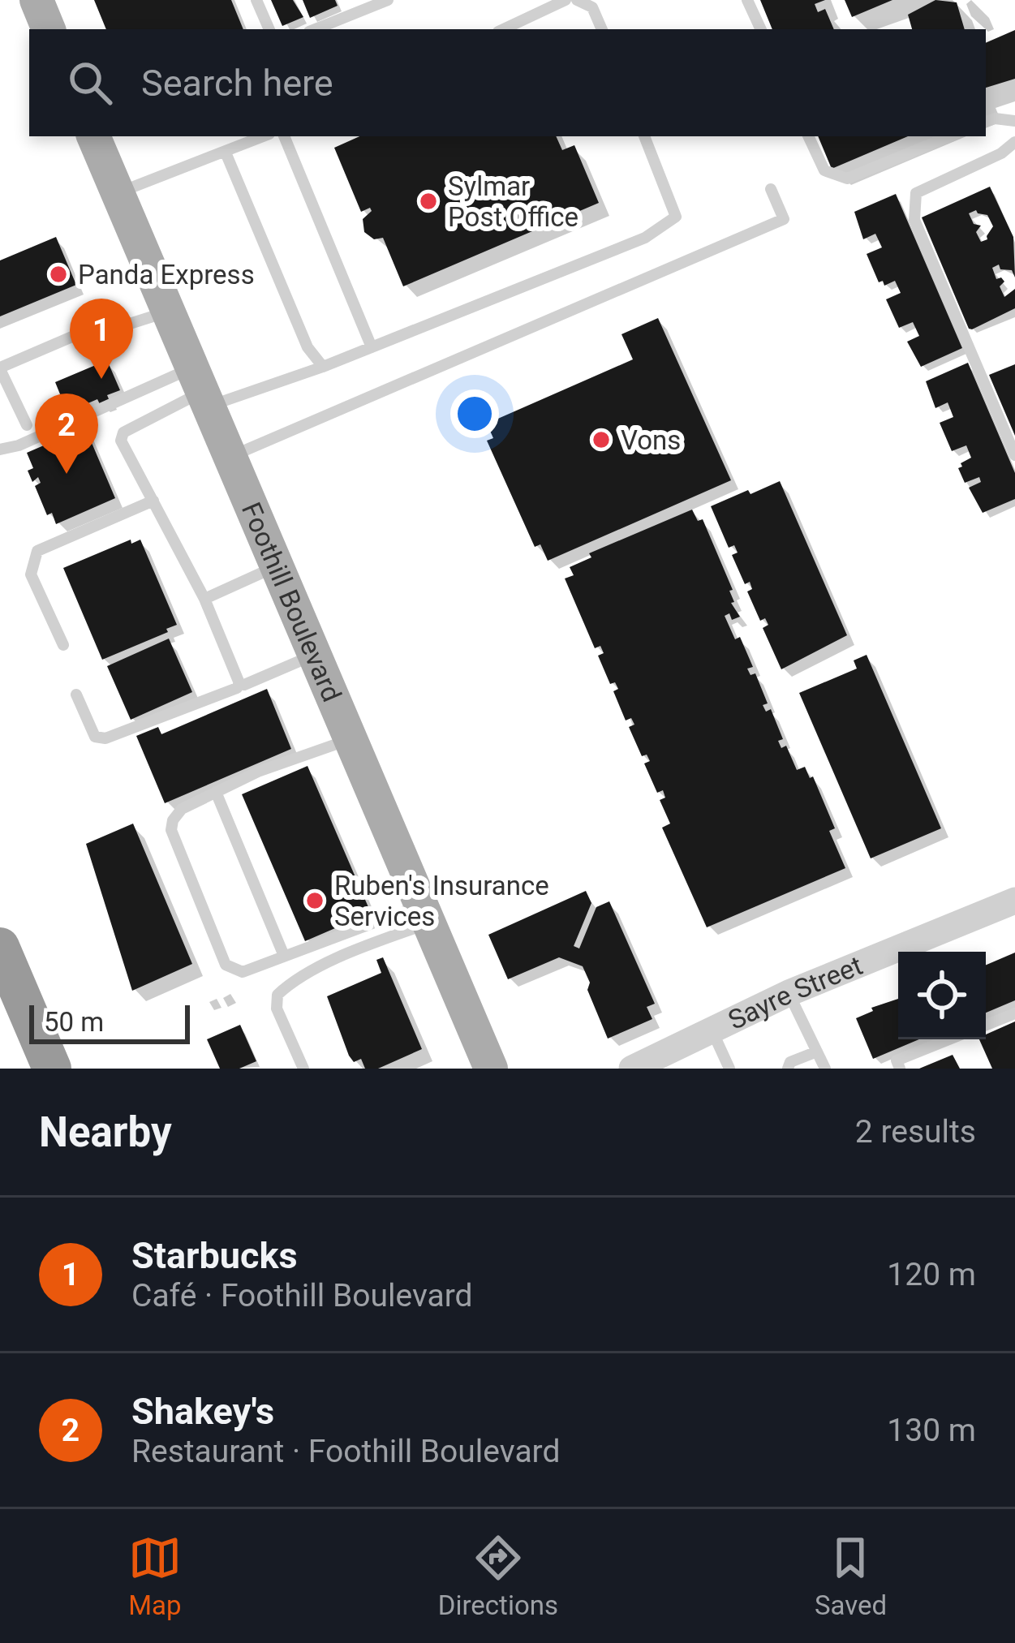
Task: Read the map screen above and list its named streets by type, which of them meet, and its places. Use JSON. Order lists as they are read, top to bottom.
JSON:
{
  "streets": {
    "main road": ["Foothill Boulevard"],
    "street": ["Sayre Street"]
  },
  "places": [
    "Sylmar Post Office",
    "Panda Express",
    "Vons",
    "Ruben's Insurance Services"
  ],
  "scale_bar": "50 m",
  "page": {
    "search": "Search here",
    "pins": ["1", "2"],
    "scale": "50 m",
    "heading": ["Nearby", "2 results"],
    "list": [
      {
        "mark": "1",
        "name": "Starbucks",
        "note": "Café · Foothill Boulevard",
        "value": "120 m"
      },
      {
        "mark": "2",
        "name": "Shakey's",
        "note": "Restaurant · Foothill Boulevard",
        "value": "130 m"
      }
    ],
    "nav": ["Map", "Directions", "Saved"]
  }
}
